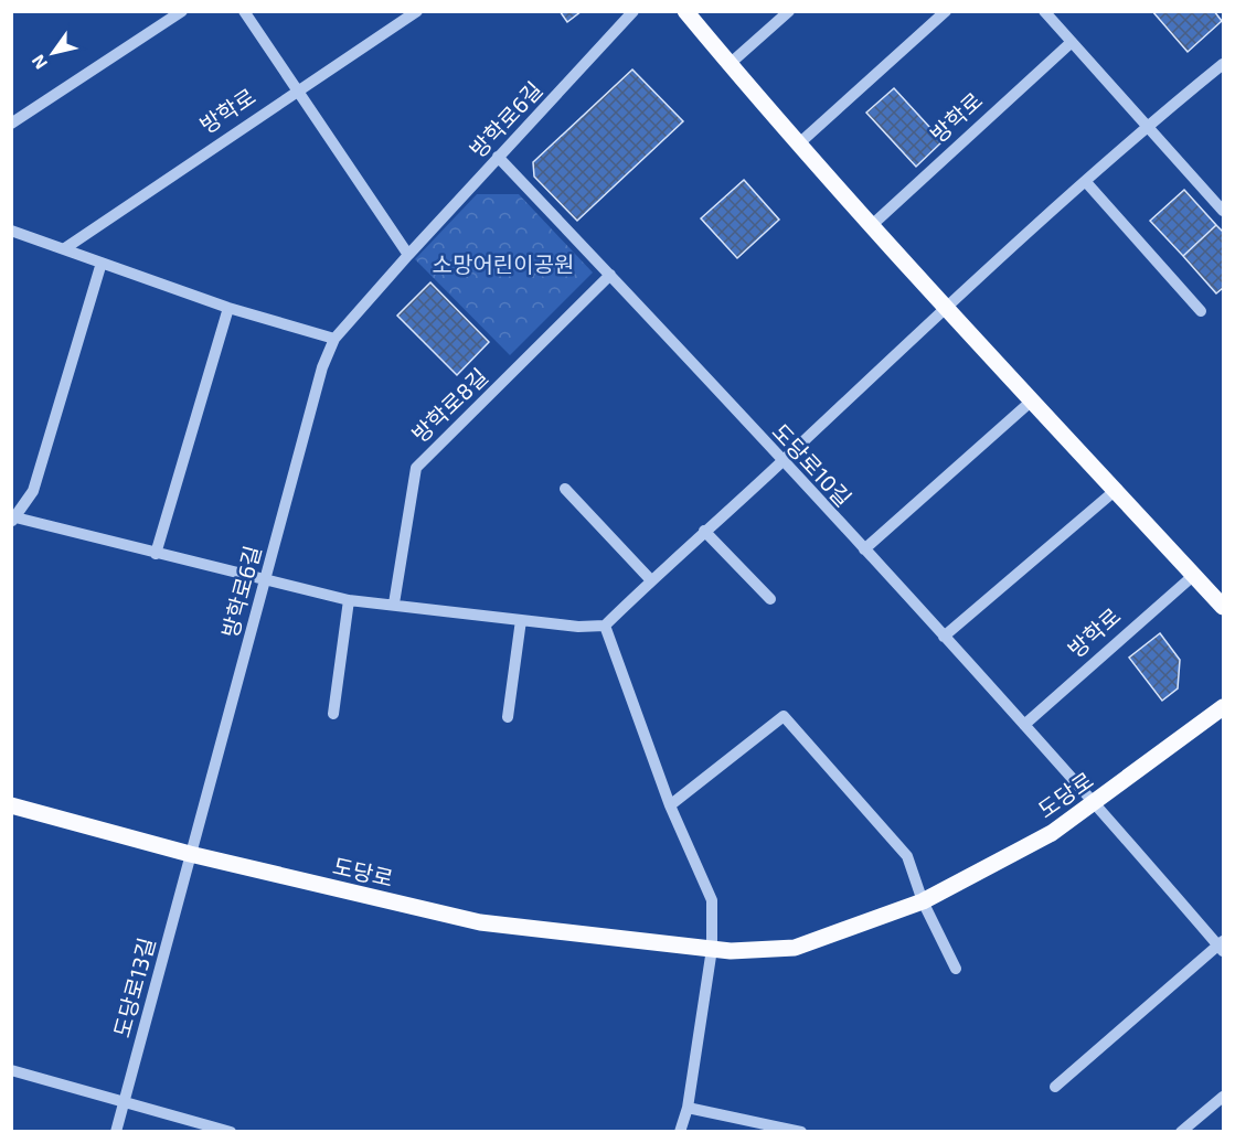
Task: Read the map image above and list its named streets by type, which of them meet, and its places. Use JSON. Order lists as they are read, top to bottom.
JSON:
{
  "streets": {
    "main road": ["도당로"],
    "street": [
      "방학로",
      "방학로6길",
      "방학로8길",
      "도당로10길",
      "도당로13길"
    ]
  },
  "crossings": [
    ["방학로", "도당로10길"],
    ["방학로6길", "도당로10길"],
    ["방학로6길", "도당로"],
    ["방학로6길", "도당로13길"],
    ["방학로8길", "도당로10길"],
    ["도당로10길", "도당로"],
    ["도당로", "도당로13길"]
  ],
  "parks": ["소망어린이공원"],
  "north": "bottom left"
}
